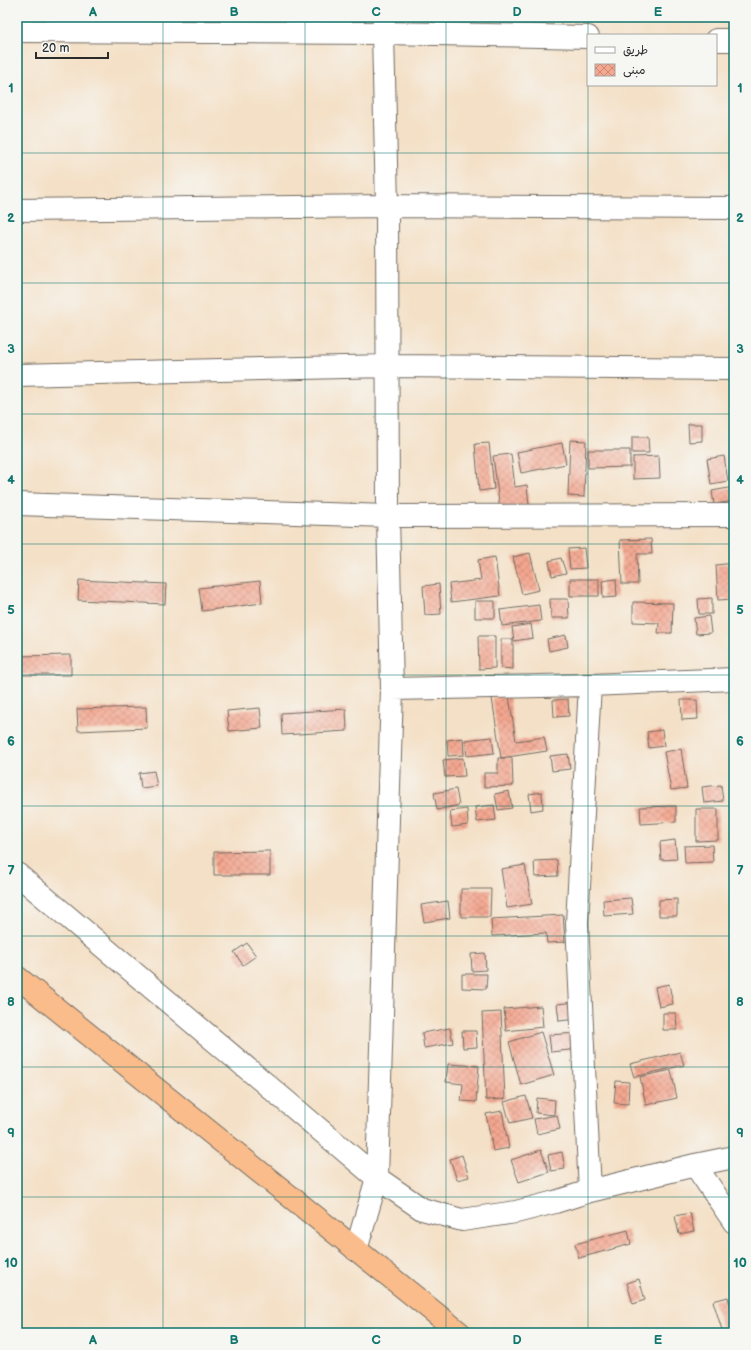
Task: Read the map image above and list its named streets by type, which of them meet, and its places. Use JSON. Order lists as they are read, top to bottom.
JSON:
{
  "legend": ["طريق", "مبنى"],
  "scale_bar": "20 m",
  "grid": {
    "columns": [
      "A",
      "B",
      "C",
      "D",
      "E"
    ],
    "rows": [
      "1",
      "2",
      "3",
      "4",
      "5",
      "6",
      "7",
      "8",
      "9",
      "10"
    ]
  }
}
